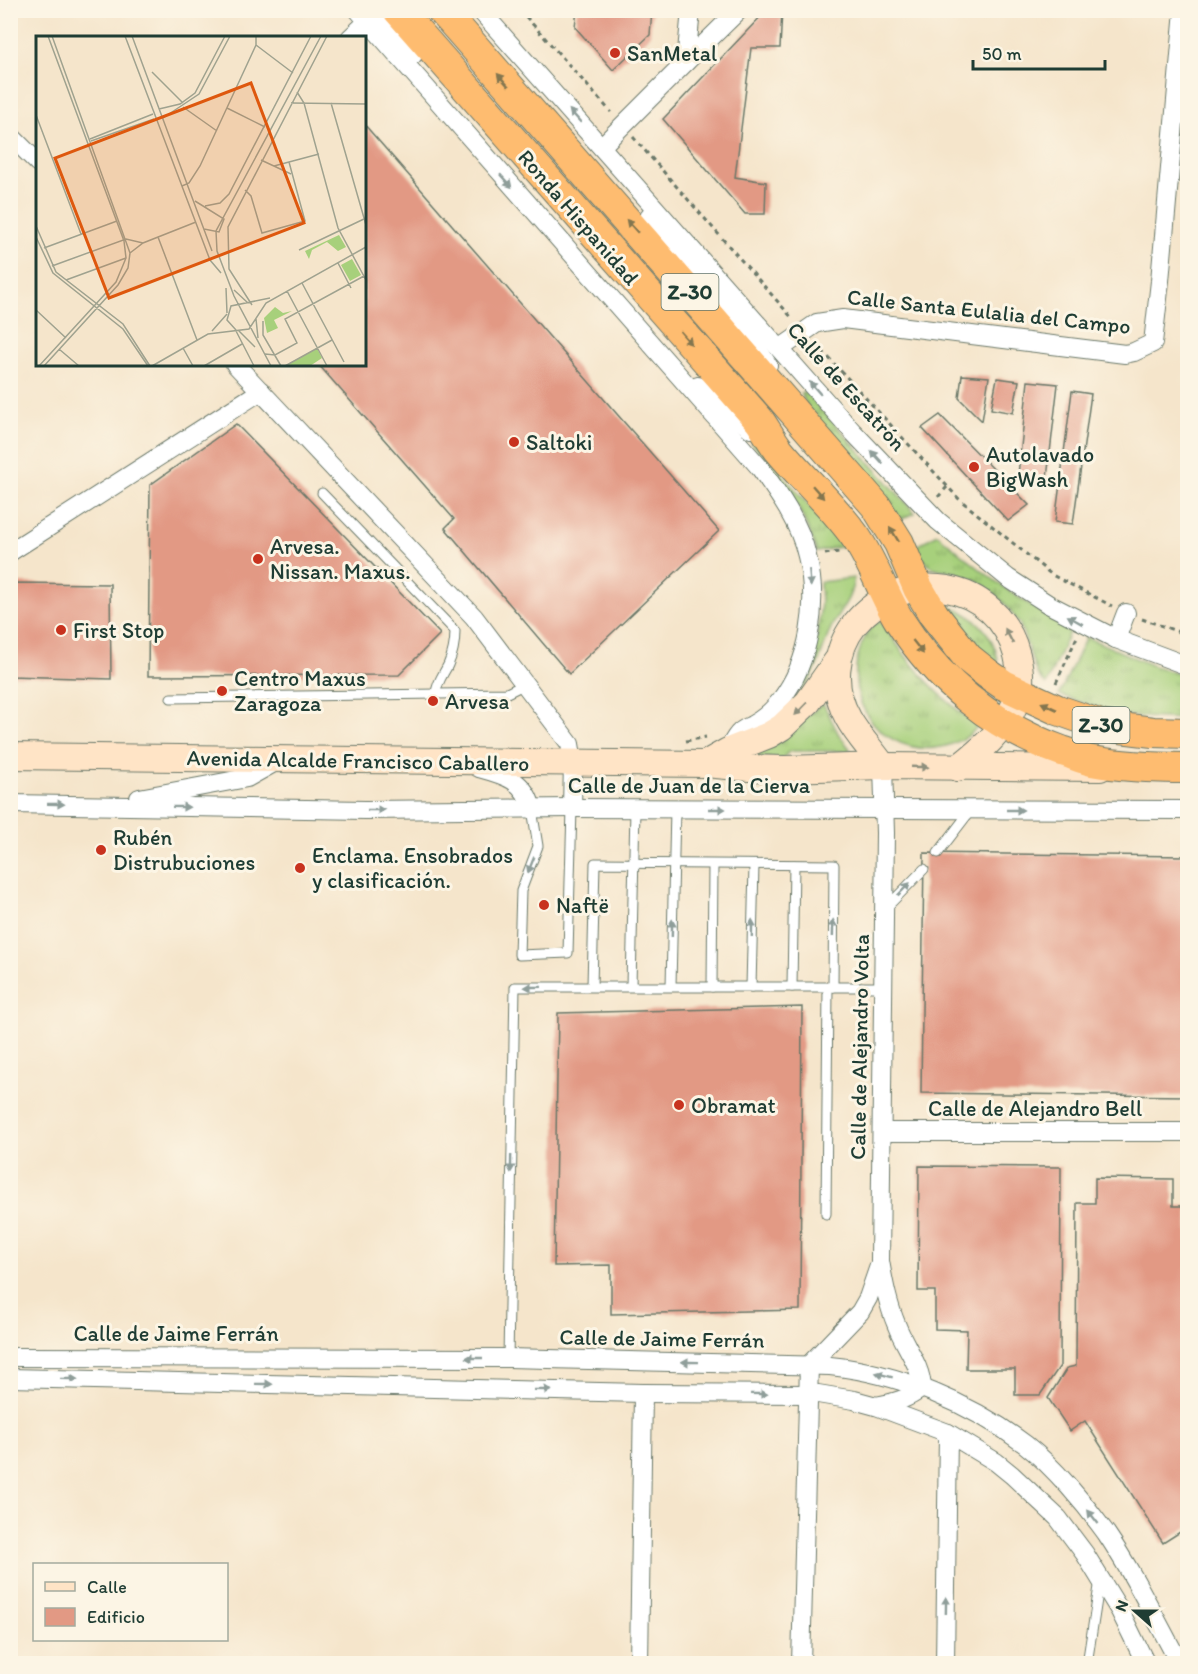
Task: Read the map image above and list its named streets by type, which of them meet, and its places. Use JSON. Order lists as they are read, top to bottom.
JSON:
{
  "streets": {
    "highway": ["Ronda Hispanidad", "Z-30"],
    "main road": ["Avenida Alcalde Francisco Caballero"],
    "street": [
      "Calle Santa Eulalia del Campo",
      "Calle de Escatrón",
      "Calle de Juan de la Cierva",
      "Calle de Alejandro Volta",
      "Calle de Alejandro Bell",
      "Calle de Jaime Ferrán"
    ]
  },
  "crossings": [
    ["Ronda Hispanidad", "Calle de Escatrón"],
    ["Ronda Hispanidad", "Avenida Alcalde Francisco Caballero"],
    ["Ronda Hispanidad", "Calle de Alejandro Volta"],
    ["Calle Santa Eulalia del Campo", "Calle de Escatrón"],
    ["Avenida Alcalde Francisco Caballero", "Calle de Alejandro Volta"],
    ["Calle de Juan de la Cierva", "Calle de Alejandro Volta"],
    ["Calle de Alejandro Volta", "Calle de Alejandro Bell"],
    ["Calle de Alejandro Volta", "Calle de Jaime Ferrán"]
  ],
  "one_way": ["Calle de Juan de la Cierva"],
  "places": [
    "SanMetal",
    "Saltoki",
    "Autolavado BigWash",
    "Arvesa. Nissan. Maxus.",
    "First Stop",
    "Centro Maxus Zaragoza",
    "Arvesa",
    "Rubén Distrubuciones",
    "Enclama. Ensobrados y clasificación.",
    "Naftë",
    "Obramat"
  ],
  "legend": ["Calle", "Edificio"],
  "scale_bar": "50 m",
  "north": "left"
}
